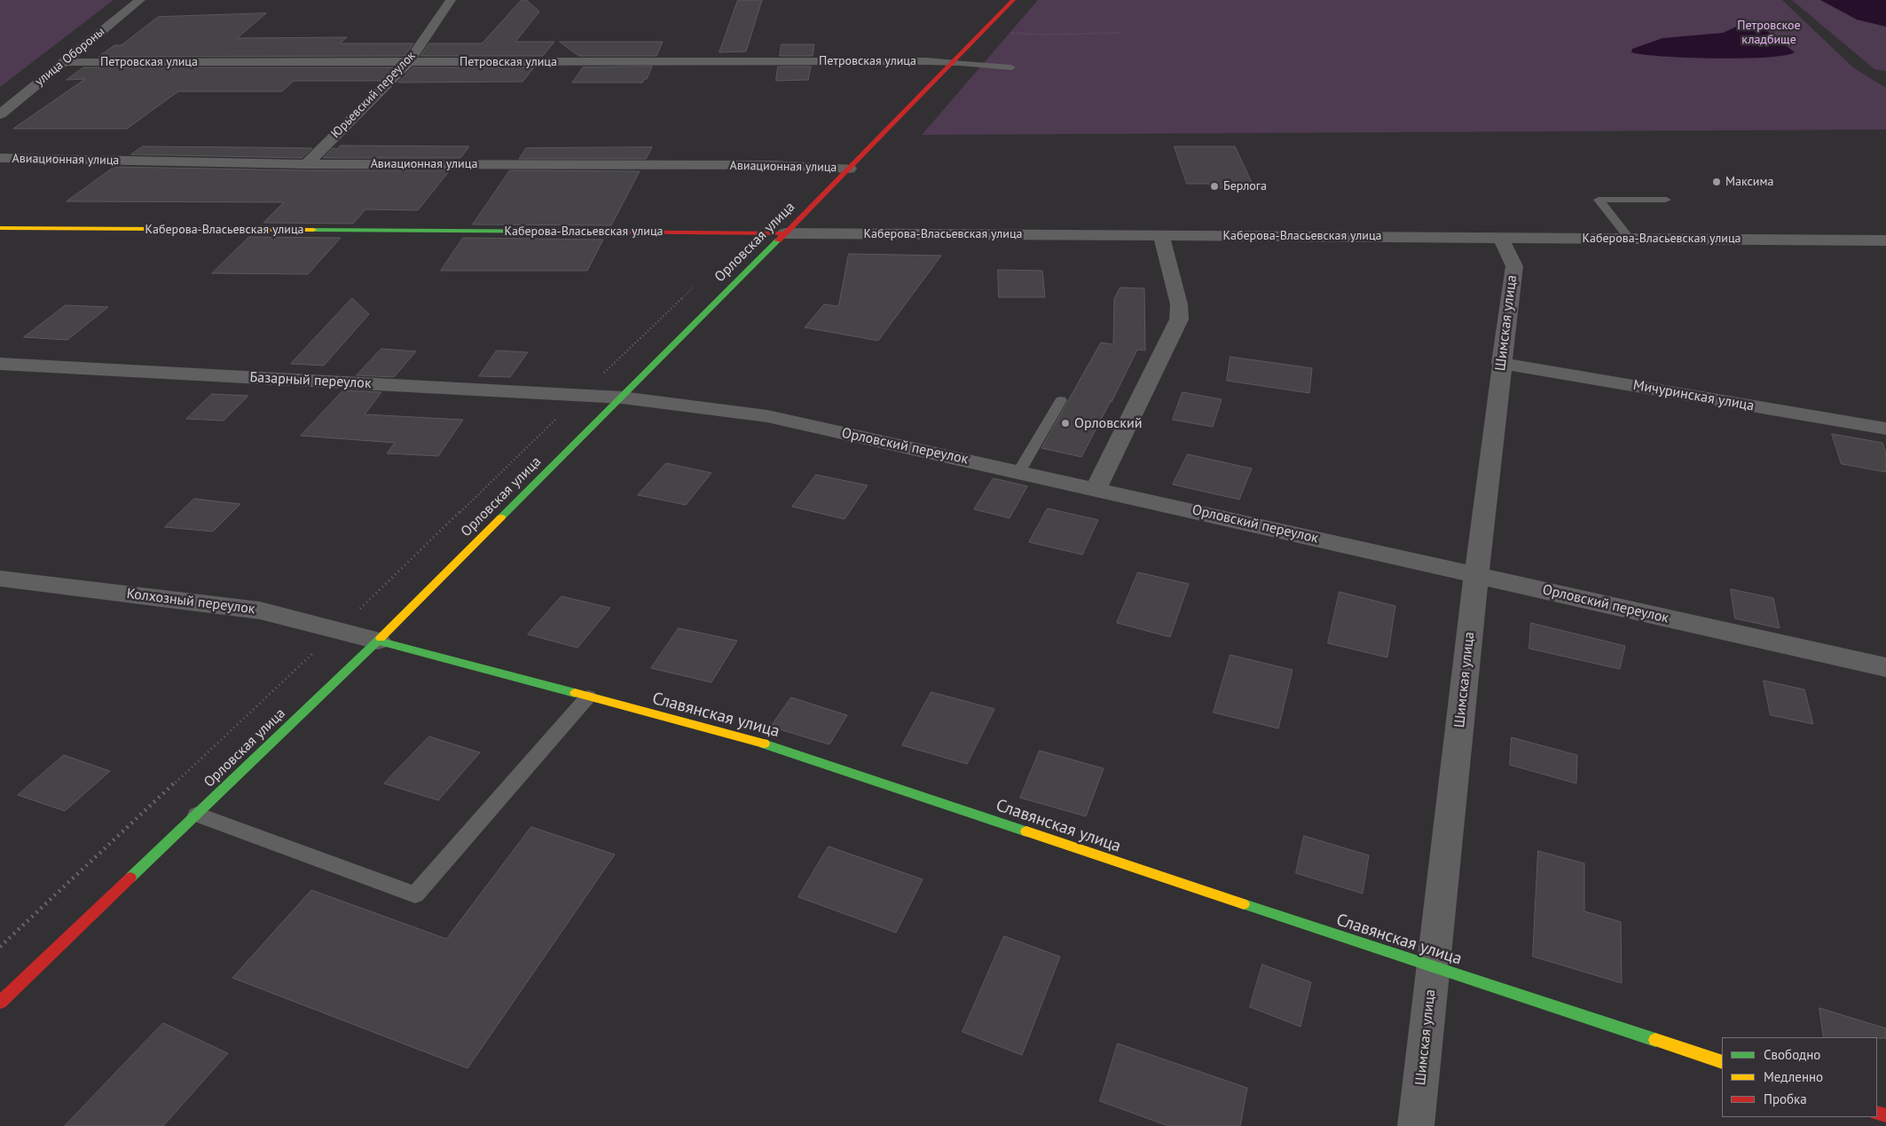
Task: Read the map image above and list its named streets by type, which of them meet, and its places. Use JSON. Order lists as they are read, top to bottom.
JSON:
{
  "streets": {
    "street": [
      "улица Обороны",
      "Петровская улица",
      "Юрьевский переулок",
      "Авиационная улица",
      "Каберова-Власьевская улица",
      "Орловская улица",
      "Шимская улица",
      "Базарный переулок",
      "Мичуринская улица",
      "Орловский переулок",
      "Колхозный переулок",
      "Славянская улица"
    ]
  },
  "crossings": [
    ["улица Обороны", "Петровская улица"],
    ["Петровская улица", "Юрьевский переулок"],
    ["Петровская улица", "Орловская улица"],
    ["Юрьевский переулок", "Авиационная улица"],
    ["Авиационная улица", "Орловская улица"],
    ["Каберова-Власьевская улица", "Орловская улица"],
    ["Каберова-Власьевская улица", "Шимская улица"],
    ["Орловская улица", "Базарный переулок"],
    ["Орловская улица", "Орловский переулок"],
    ["Орловская улица", "Колхозный переулок"],
    ["Орловская улица", "Славянская улица"],
    ["Шимская улица", "Мичуринская улица"],
    ["Шимская улица", "Орловский переулок"],
    ["Шимская улица", "Славянская улица"],
    ["Базарный переулок", "Орловский переулок"],
    ["Колхозный переулок", "Славянская улица"]
  ],
  "parks": ["Петровское кладбище"],
  "places": ["Максима", "Берлога", "Орловский"],
  "legend": ["Свободно", "Медленно", "Пробка"]
}
